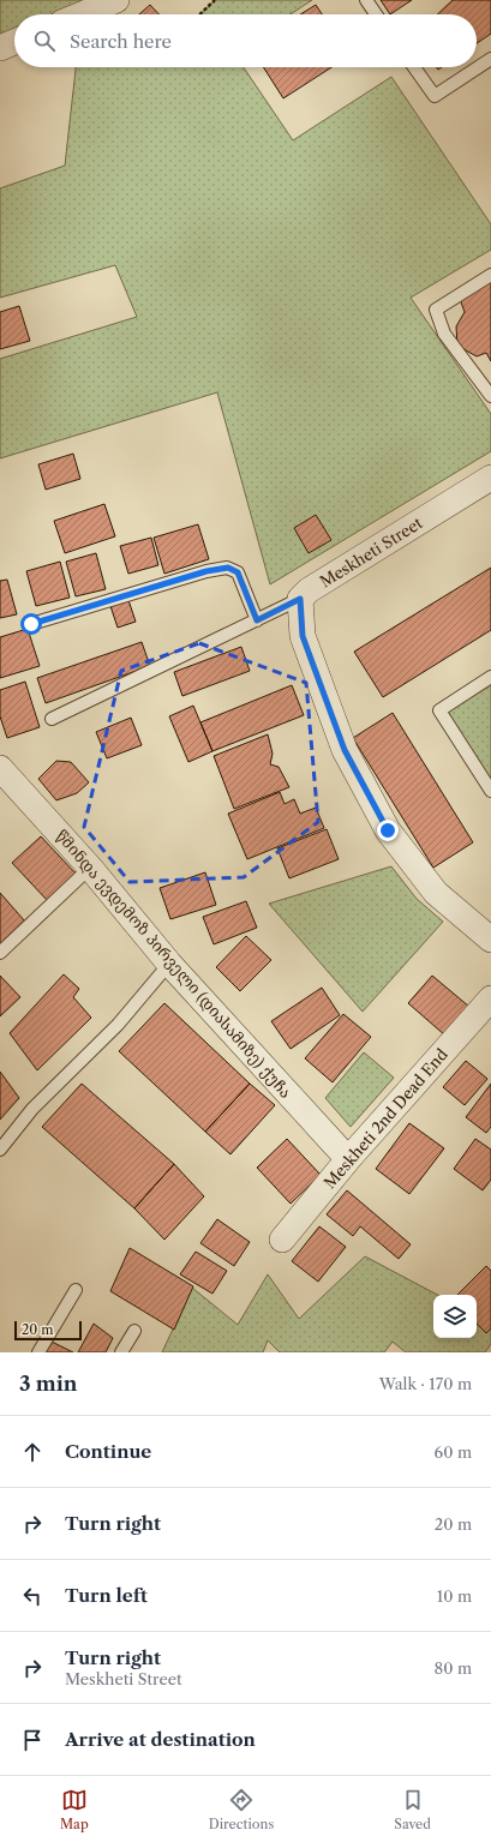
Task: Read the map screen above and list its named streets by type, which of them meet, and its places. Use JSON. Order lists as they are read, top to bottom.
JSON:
{
  "streets": {
    "street": ["Meskheti Street", "წმინდა ევდემოზ პირველი (დიასამიზე) ქუჩა", "Meskheti 2nd Dead End"]
  },
  "crossings": [
    ["წმინდა ევდემოზ პირველი (დიასამიზე) ქუჩა", "Meskheti 2nd Dead End"]
  ],
  "scale_bar": "20 m",
  "page": {
    "search": "Search here",
    "scale": "20 m",
    "heading": ["3 min", "Walk · 170 m"],
    "list": [
      ["Continue", "60 m"],
      ["Turn right", "20 m"],
      ["Turn left", "10 m"],
      ["Turn right", "Meskheti Street", "80 m"],
      "Arrive at destination"
    ],
    "nav": ["Map", "Directions", "Saved"]
  }
}
